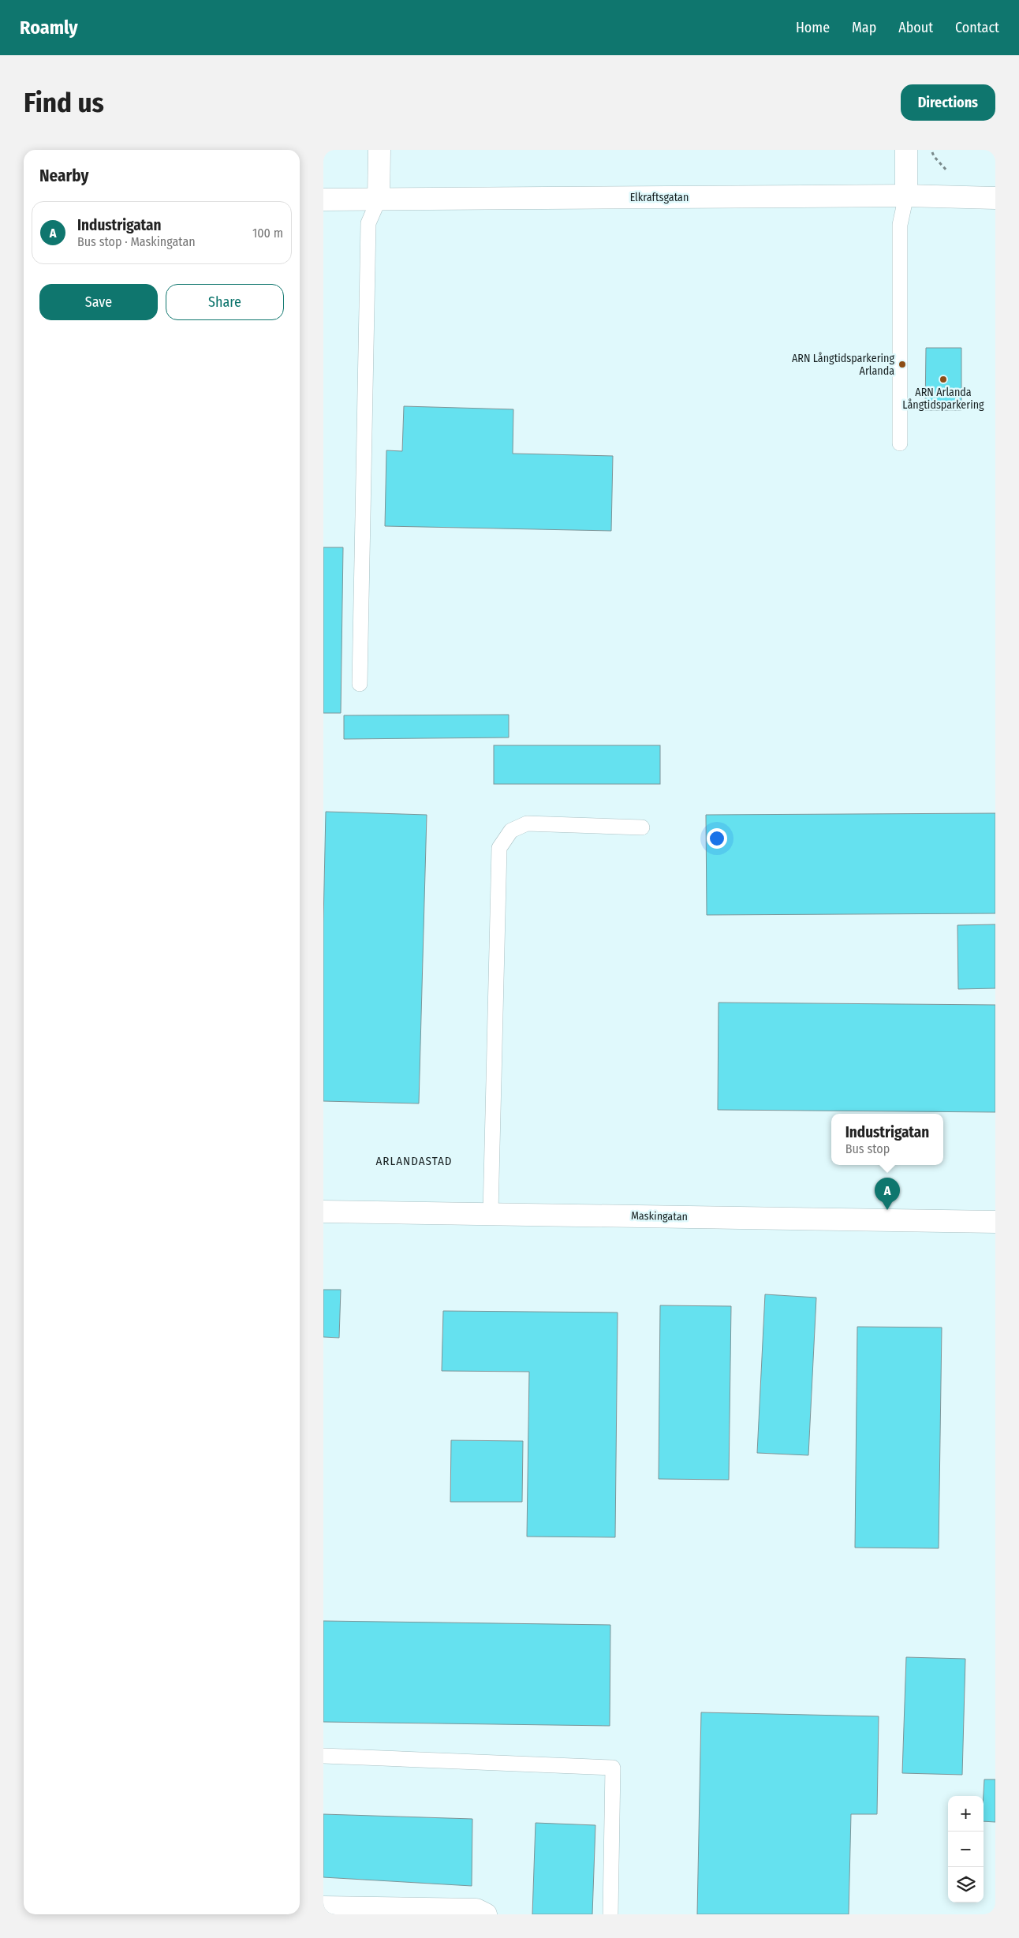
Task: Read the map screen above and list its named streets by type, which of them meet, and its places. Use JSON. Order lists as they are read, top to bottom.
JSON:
{
  "streets": {
    "street": ["Elkraftsgatan", "Maskingatan"]
  },
  "districts": ["ARLANDASTAD"],
  "places": ["ARN Långtidsparkering Arlanda", "ARN Arlanda Långtidsparkering"],
  "page": {
    "header": "Roamly",
    "nav": [
      "Home",
      "Map",
      "About",
      "Contact"
    ],
    "buttons": [
      "Directions",
      ["Save", "Share"]
    ],
    "title": "Find us",
    "heading": "Nearby",
    "list": [
      {
        "mark": "A",
        "name": "Industrigatan",
        "note": "Bus stop · Maskingatan",
        "value": "100 m"
      }
    ],
    "popup": ["Industrigatan", "Bus stop"],
    "pins": "A",
    "map_buttons": ["+", "−"]
  }
}
